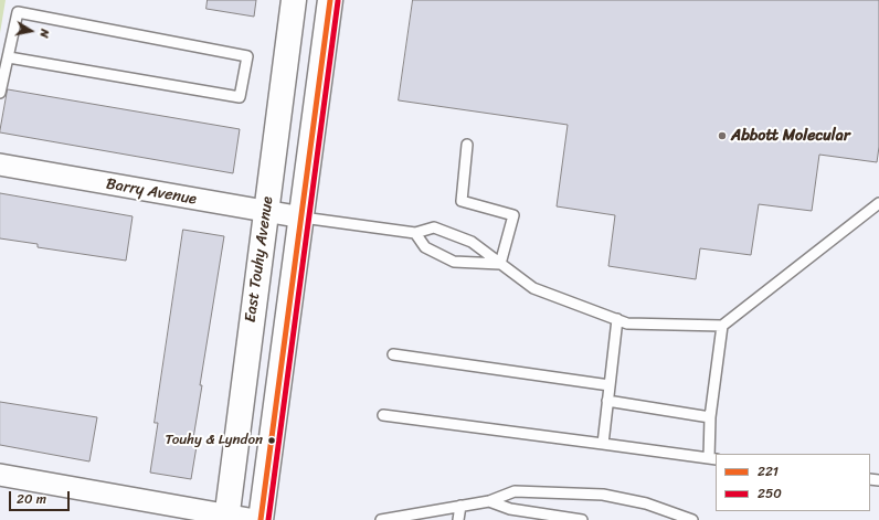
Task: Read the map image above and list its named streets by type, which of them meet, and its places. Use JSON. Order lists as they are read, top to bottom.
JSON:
{
  "streets": {
    "main road": ["East Touhy Avenue"],
    "street": ["Barry Avenue"]
  },
  "crossings": [
    ["Barry Avenue", "East Touhy Avenue"]
  ],
  "places": ["Abbott Molecular", "Touhy & Lyndon"],
  "lines": ["transit line 221", "transit line 250"],
  "legend": ["221", "250"],
  "scale_bar": "20 m",
  "north": "right"
}
